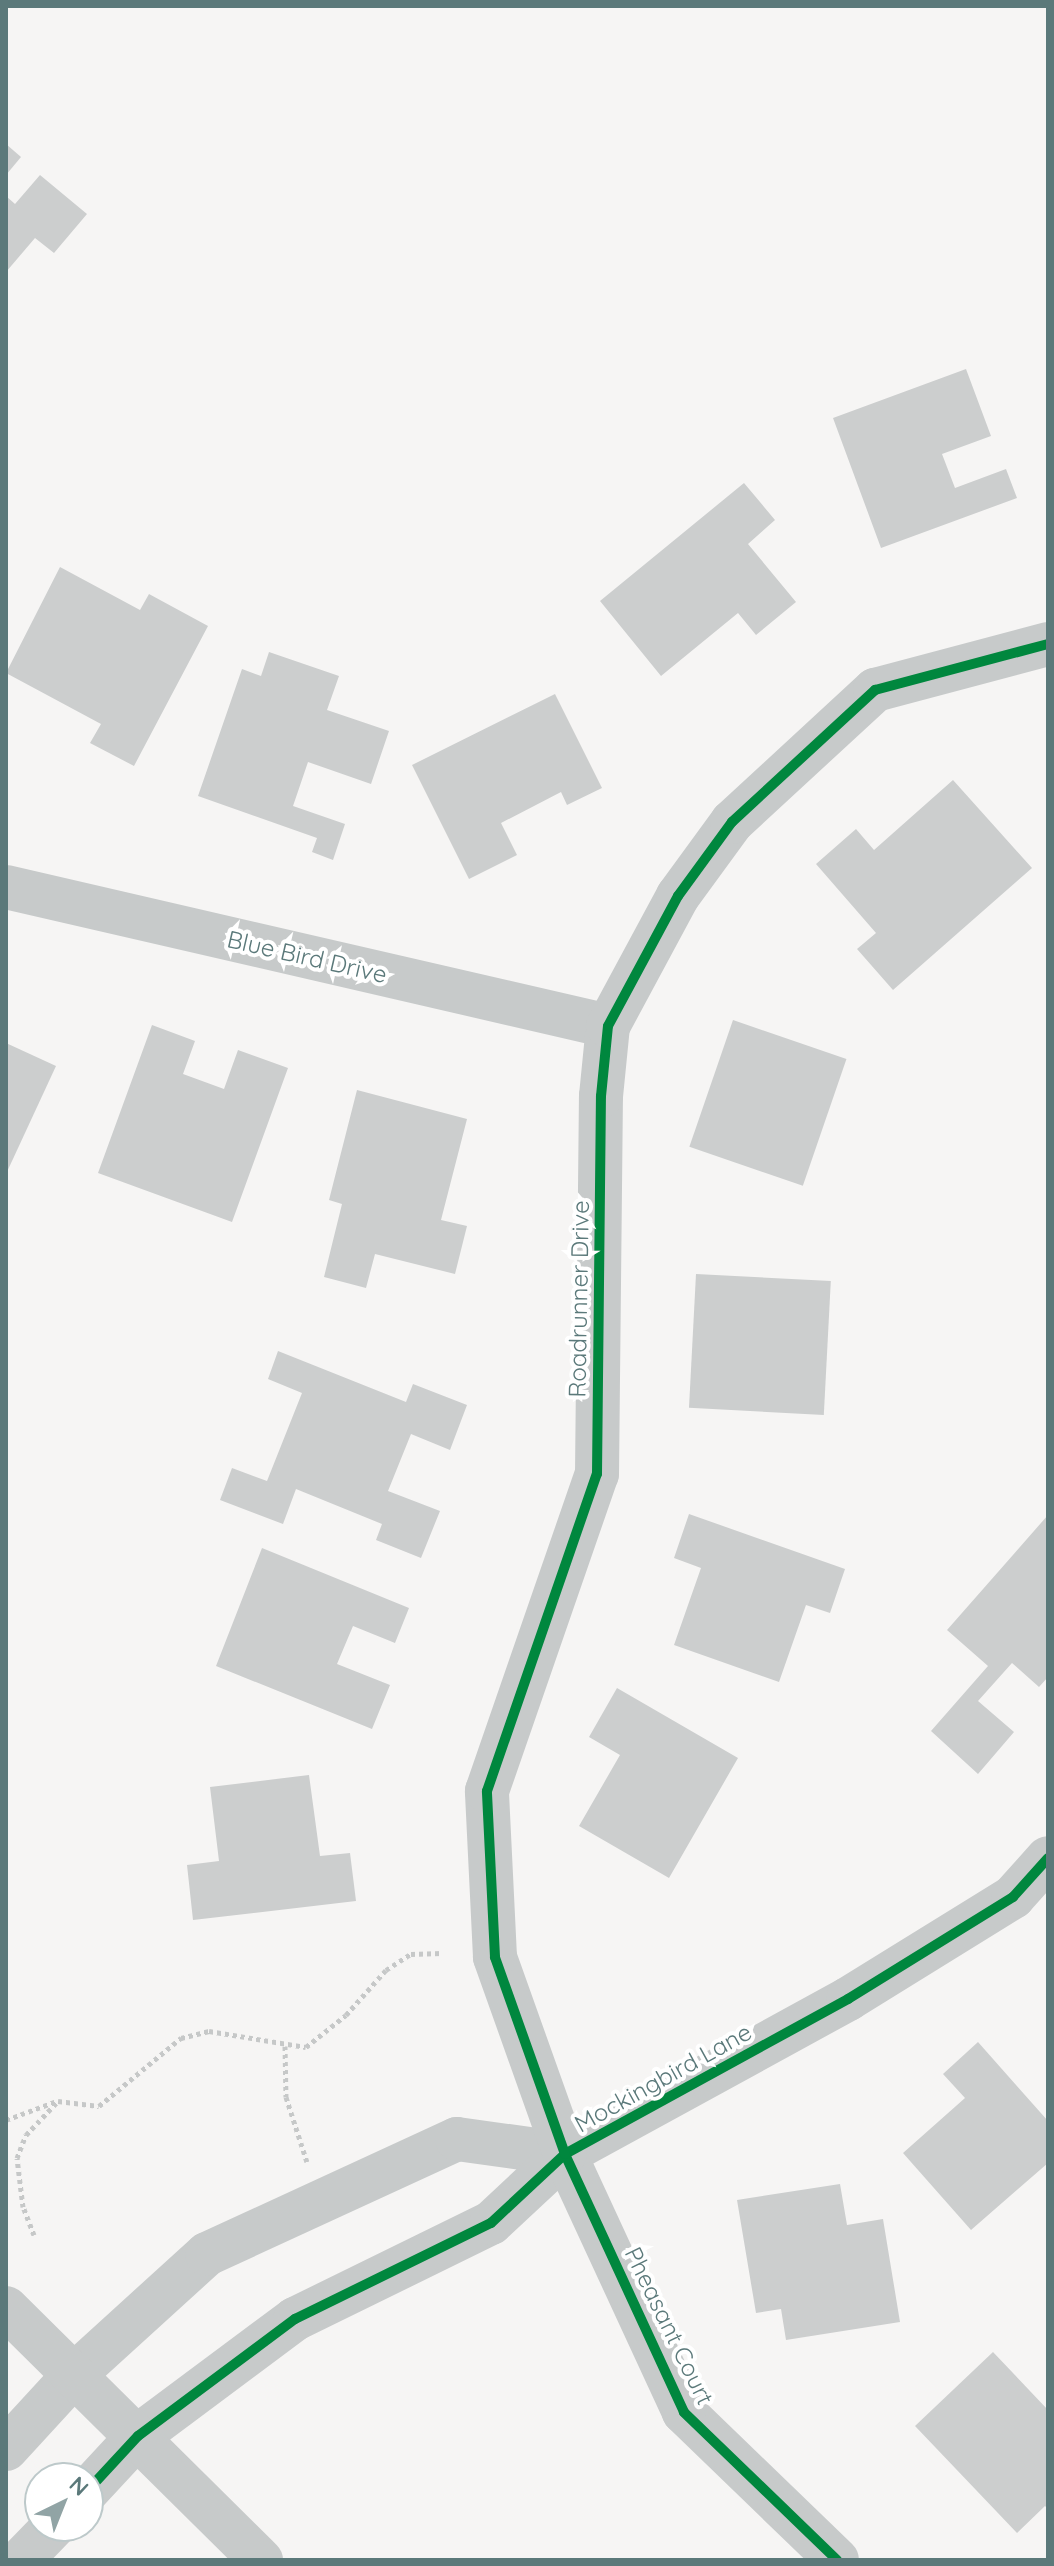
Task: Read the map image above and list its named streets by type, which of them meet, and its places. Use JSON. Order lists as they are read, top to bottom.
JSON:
{
  "streets": {
    "street": [
      "Blue Bird Drive",
      "Roadrunner Drive",
      "Mockingbird Lane",
      "Pheasant Court"
    ]
  },
  "crossings": [
    ["Blue Bird Drive", "Roadrunner Drive"],
    ["Roadrunner Drive", "Mockingbird Lane"],
    ["Roadrunner Drive", "Pheasant Court"],
    ["Mockingbird Lane", "Pheasant Court"]
  ],
  "north": "top right"
}
